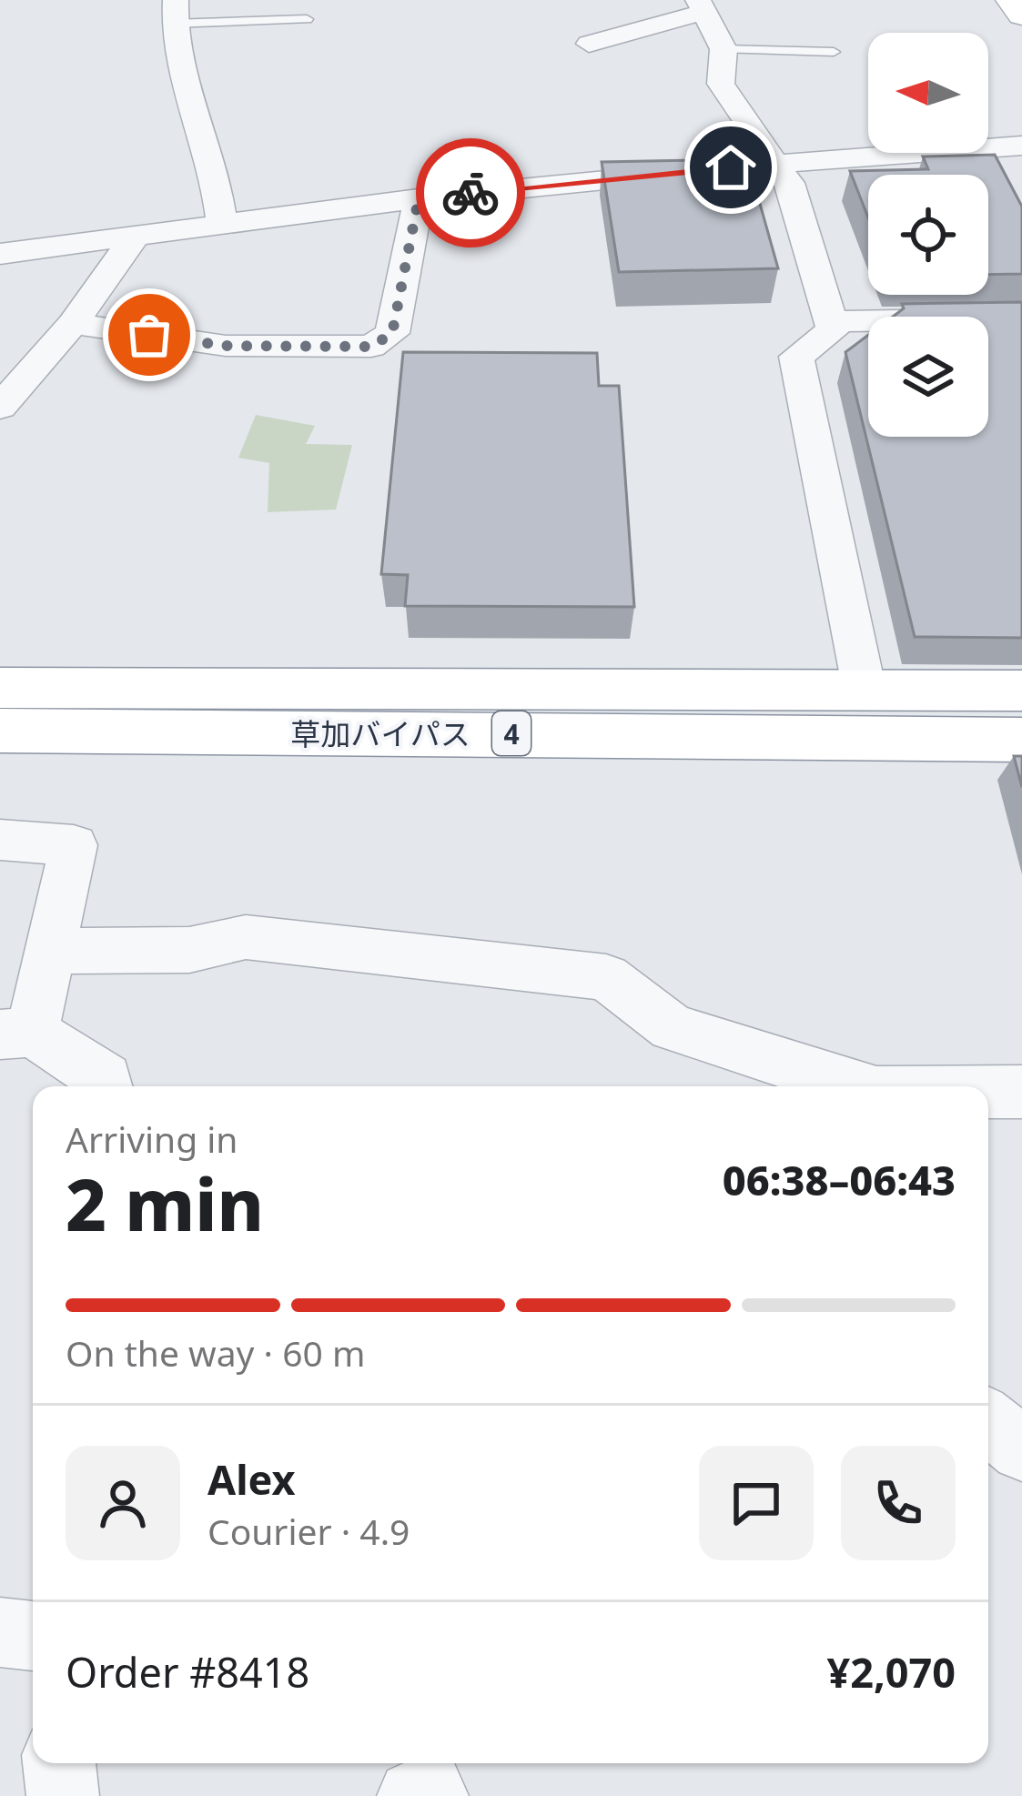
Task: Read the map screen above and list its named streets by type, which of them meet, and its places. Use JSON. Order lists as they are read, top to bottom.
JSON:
{
  "streets": {
    "main road": ["草加バイパス", "4"]
  },
  "north": "left",
  "page": {
    "heading": ["2 min", "Arriving in", "06:38–06:43"],
    "panel": [
      "Alex",
      "Courier · 4.9",
      "Order #8418",
      "¥2,070"
    ],
    "bar": "On the way · 60 m"
  }
}
